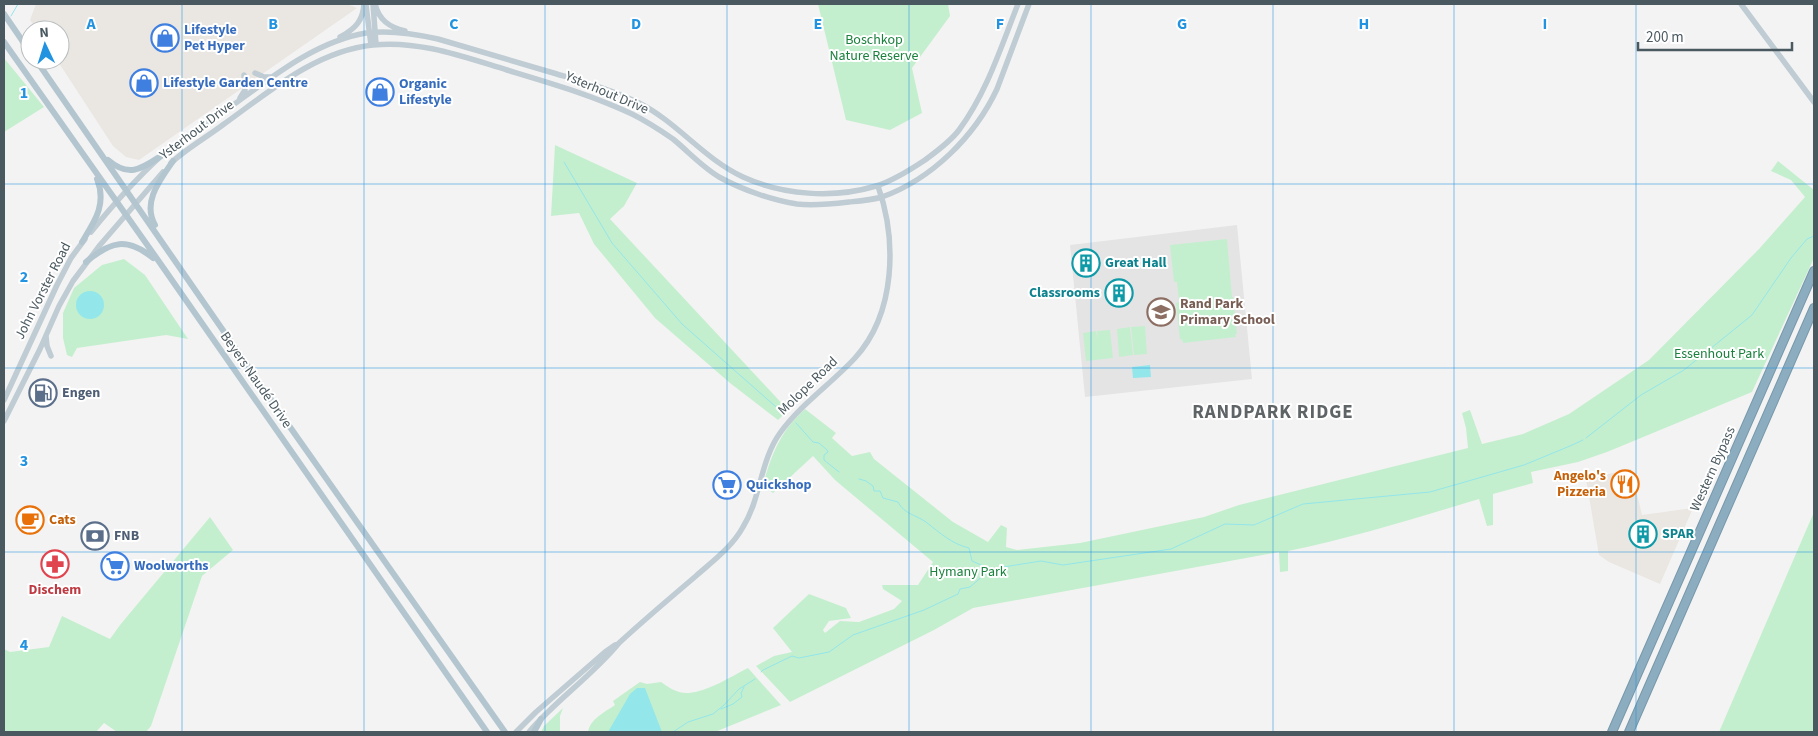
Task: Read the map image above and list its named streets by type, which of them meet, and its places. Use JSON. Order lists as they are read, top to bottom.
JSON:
{
  "streets": {
    "highway": ["Western Bypass"],
    "main road": [
      "Ysterhout Drive",
      "John Vorster Road",
      "Beyers Naudé Drive",
      "Molope Road"
    ]
  },
  "crossings": [
    ["Ysterhout Drive", "John Vorster Road"],
    ["Ysterhout Drive", "Beyers Naudé Drive"],
    ["Ysterhout Drive", "Molope Road"],
    ["John Vorster Road", "Beyers Naudé Drive"]
  ],
  "districts": ["RANDPARK RIDGE"],
  "parks": ["Boschkop Nature Reserve", "Essenhout Park", "Hymany Park"],
  "places": {
    "shop": ["Lifestyle Pet Hyper", "Lifestyle Garden Centre", "Organic Lifestyle"],
    "building": ["Great Hall", "Classrooms", "SPAR"],
    "school or university": ["Rand Park Primary School"],
    "fuel station": ["Engen"],
    "restaurant": ["Angelo's Pizzeria"],
    "supermarket": ["Quickshop", "Woolworths"],
    "cafe": ["Cats"],
    "bank": ["FNB"],
    "pharmacy": ["Dischem"]
  },
  "scale_bar": "200 m",
  "north": "top",
  "grid": {
    "columns": [
      "A",
      "B",
      "C",
      "D",
      "E",
      "F",
      "G",
      "H",
      "I"
    ],
    "rows": [
      "1",
      "2",
      "3",
      "4"
    ]
  }
}
